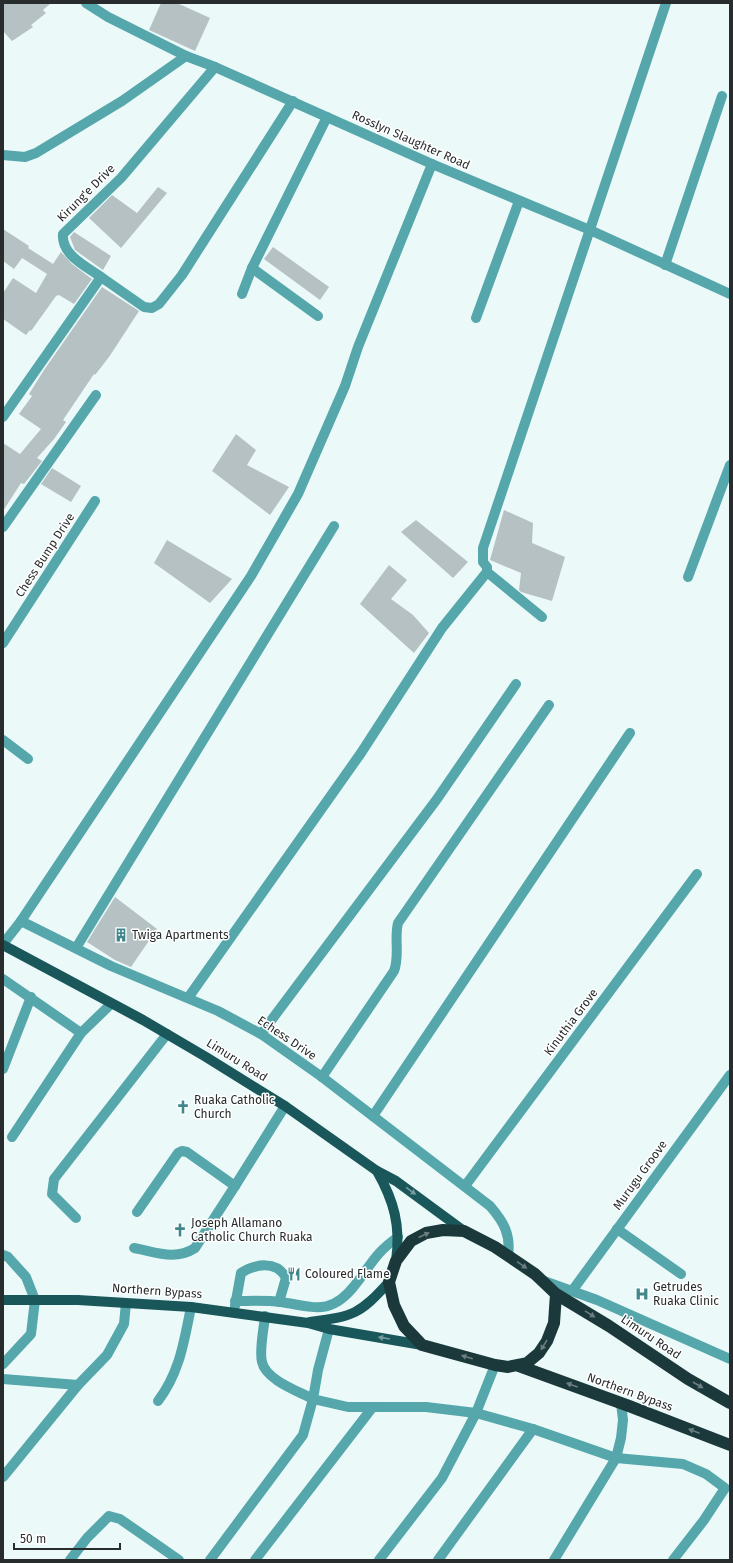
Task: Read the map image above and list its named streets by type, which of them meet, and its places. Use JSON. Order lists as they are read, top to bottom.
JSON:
{
  "streets": {
    "highway": ["Limuru Road", "Northern Bypass"],
    "street": [
      "Rosslyn Slaughter Road",
      "Kirung'e Drive",
      "Chess Bump Drive",
      "Kinuthia Grove",
      "Echess Drive",
      "Murugu Groove"
    ]
  },
  "crossings": [
    ["Rosslyn Slaughter Road", "Kirung'e Drive"],
    ["Kinuthia Grove", "Echess Drive"],
    ["Echess Drive", "Northern Bypass"],
    ["Limuru Road", "Northern Bypass"]
  ],
  "one_way": ["Limuru Road"],
  "places": {
    "building": ["Twiga Apartments"],
    "church": ["Ruaka Catholic Church", "Joseph Allamano Catholic Church Ruaka"],
    "restaurant": ["Coloured Flame"],
    "hospital": ["Getrudes Ruaka Clinic"]
  },
  "scale_bar": "50 m"
}
